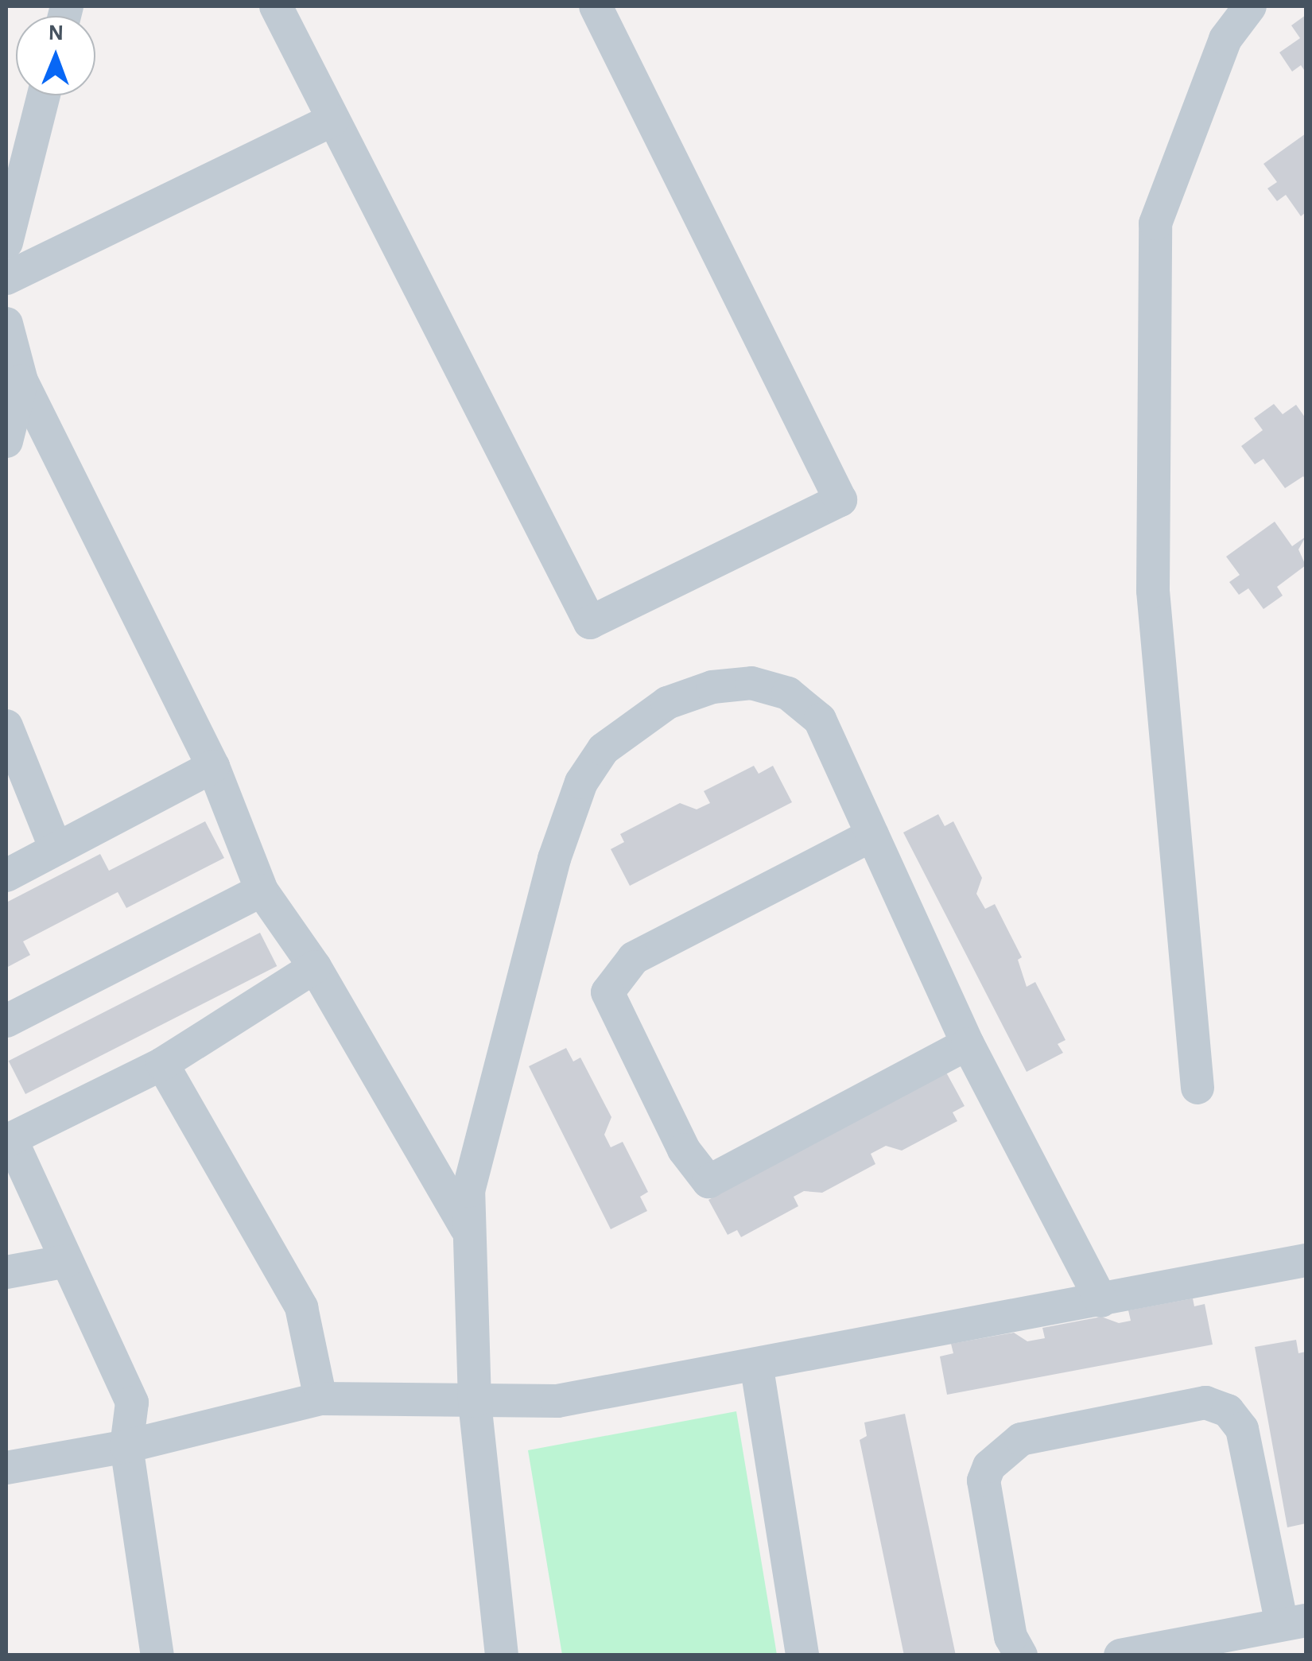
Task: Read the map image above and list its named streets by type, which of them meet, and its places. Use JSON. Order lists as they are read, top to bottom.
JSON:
{
  "north": "top"
}
